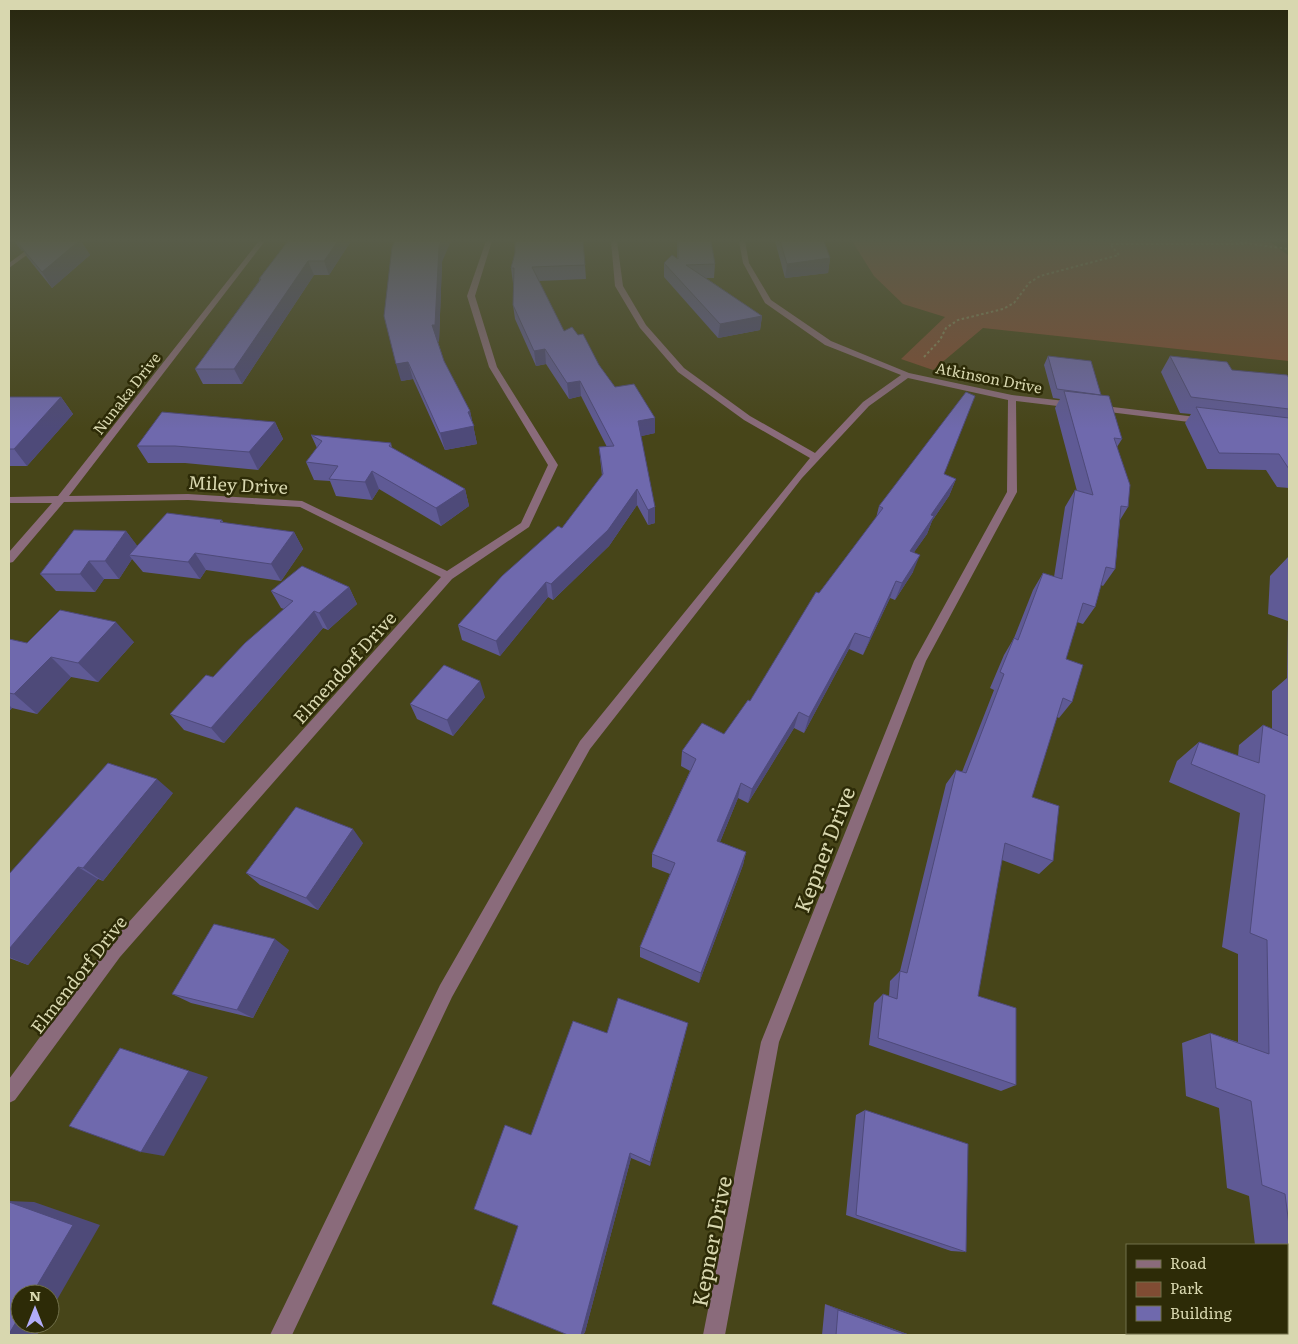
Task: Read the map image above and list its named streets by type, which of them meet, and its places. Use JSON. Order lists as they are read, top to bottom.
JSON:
{
  "streets": {
    "street": [
      "Atkinson Drive",
      "Nunaka Drive",
      "Miley Drive",
      "Elmendorf Drive",
      "Kepner Drive"
    ]
  },
  "crossings": [
    ["Atkinson Drive", "Kepner Drive"],
    ["Nunaka Drive", "Miley Drive"],
    ["Miley Drive", "Elmendorf Drive"]
  ],
  "legend": ["Road", "Park", "Building"],
  "north": "top"
}
